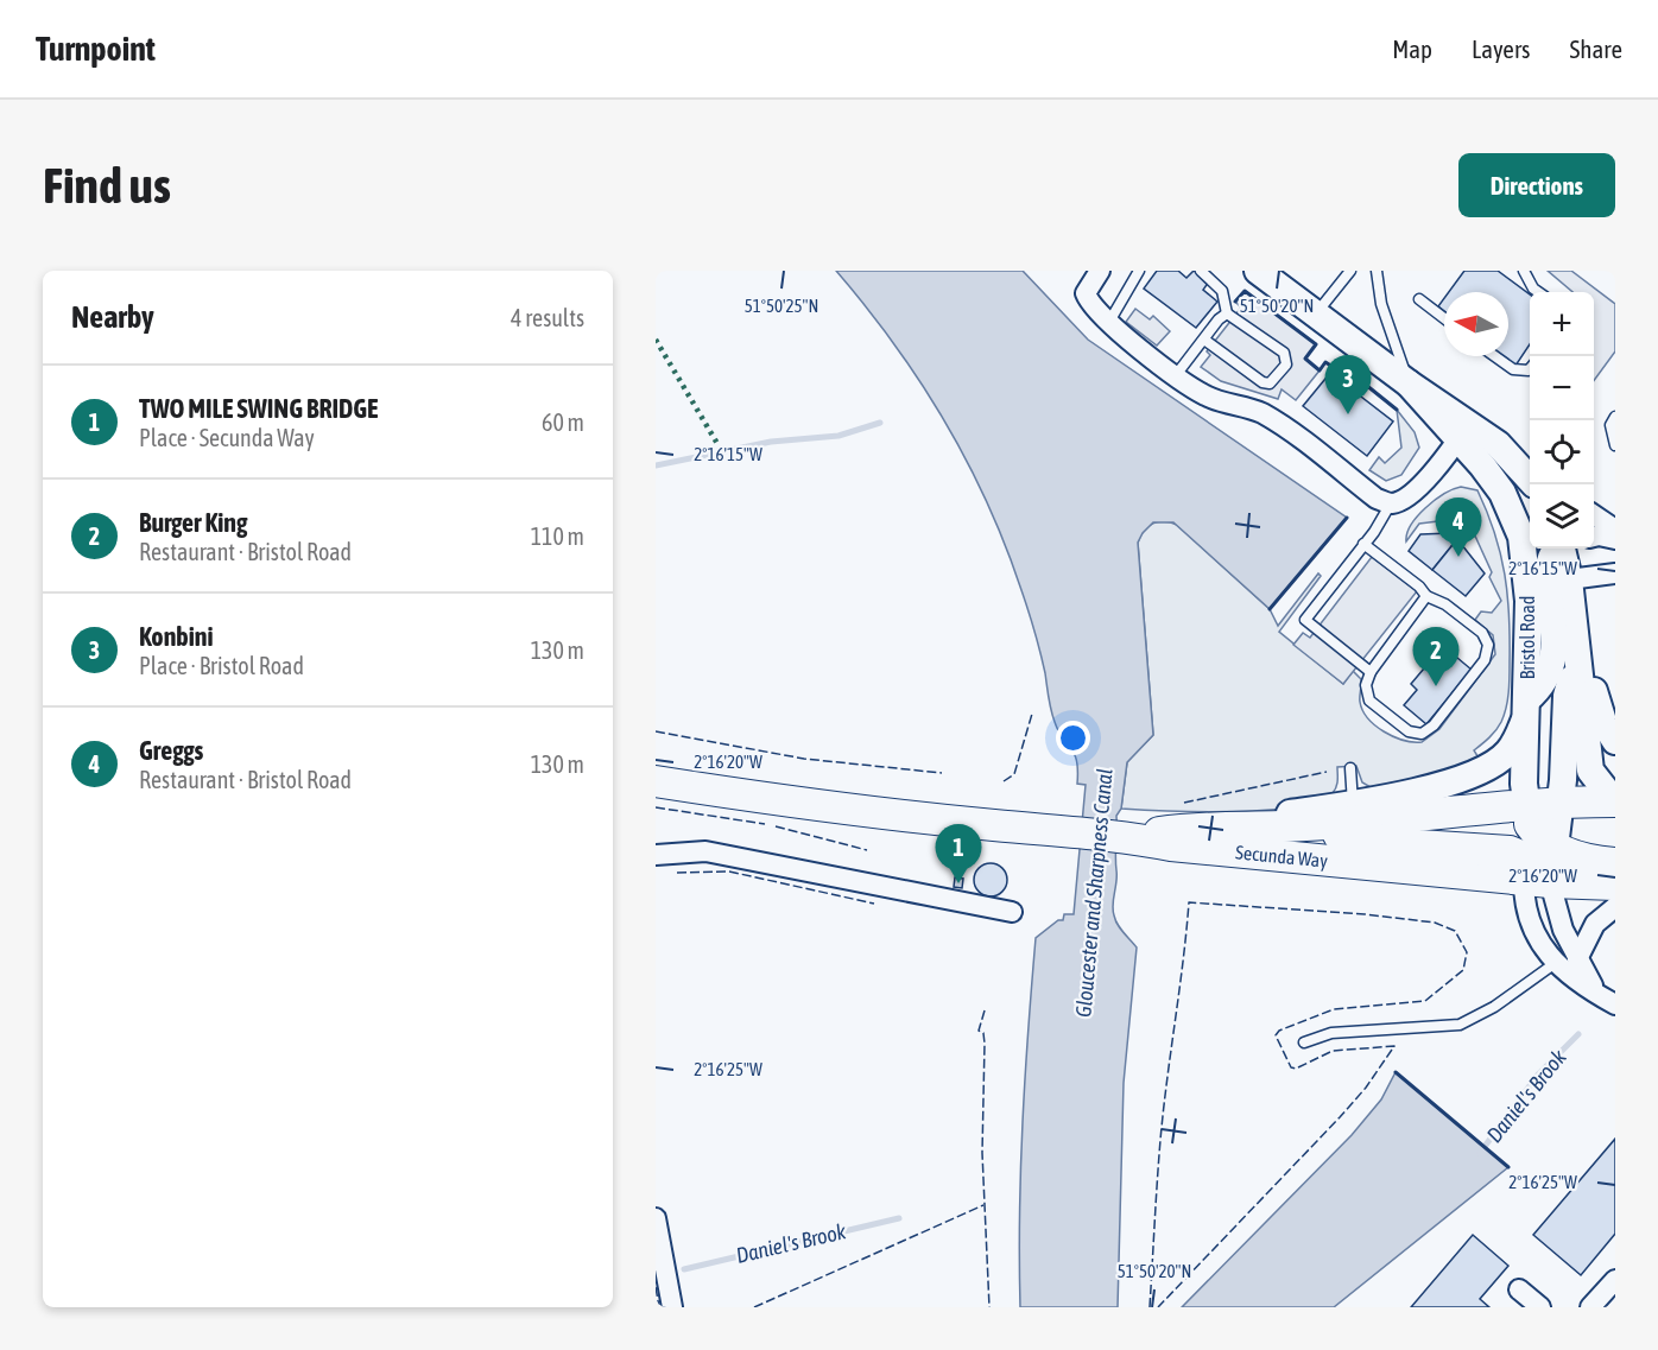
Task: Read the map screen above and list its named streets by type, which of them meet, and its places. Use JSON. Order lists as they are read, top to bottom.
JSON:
{
  "streets": {
    "main road": ["Secunda Way"],
    "street": ["Bristol Road"]
  },
  "crossings": [
    ["Bristol Road", "Secunda Way"]
  ],
  "water": ["Gloucester and Sharpness Canal", "Daniel's Brook"],
  "north": "left",
  "page": {
    "header": "Turnpoint",
    "nav": ["Map", "Layers", "Share"],
    "buttons": "Directions",
    "title": "Find us",
    "heading": ["Nearby", "4 results"],
    "map_buttons": ["+", "−"],
    "pins": [
      "3",
      "4",
      "2",
      "1"
    ],
    "list": [
      {
        "mark": "1",
        "name": "TWO MILE SWING BRIDGE",
        "note": "Place · Secunda Way",
        "value": "60 m"
      },
      {
        "mark": "2",
        "name": "Burger King",
        "note": "Restaurant · Bristol Road",
        "value": "110 m"
      },
      {
        "mark": "3",
        "name": "Konbini",
        "note": "Place · Bristol Road",
        "value": "130 m"
      },
      {
        "mark": "4",
        "name": "Greggs",
        "note": "Restaurant · Bristol Road",
        "value": "130 m"
      }
    ]
  },
  "coordinates": [
    "51°50'25\"N",
    "51°50'20\"N",
    "2°16'15\"W",
    "2°16'20\"W",
    "2°16'25\"W"
  ]
}
